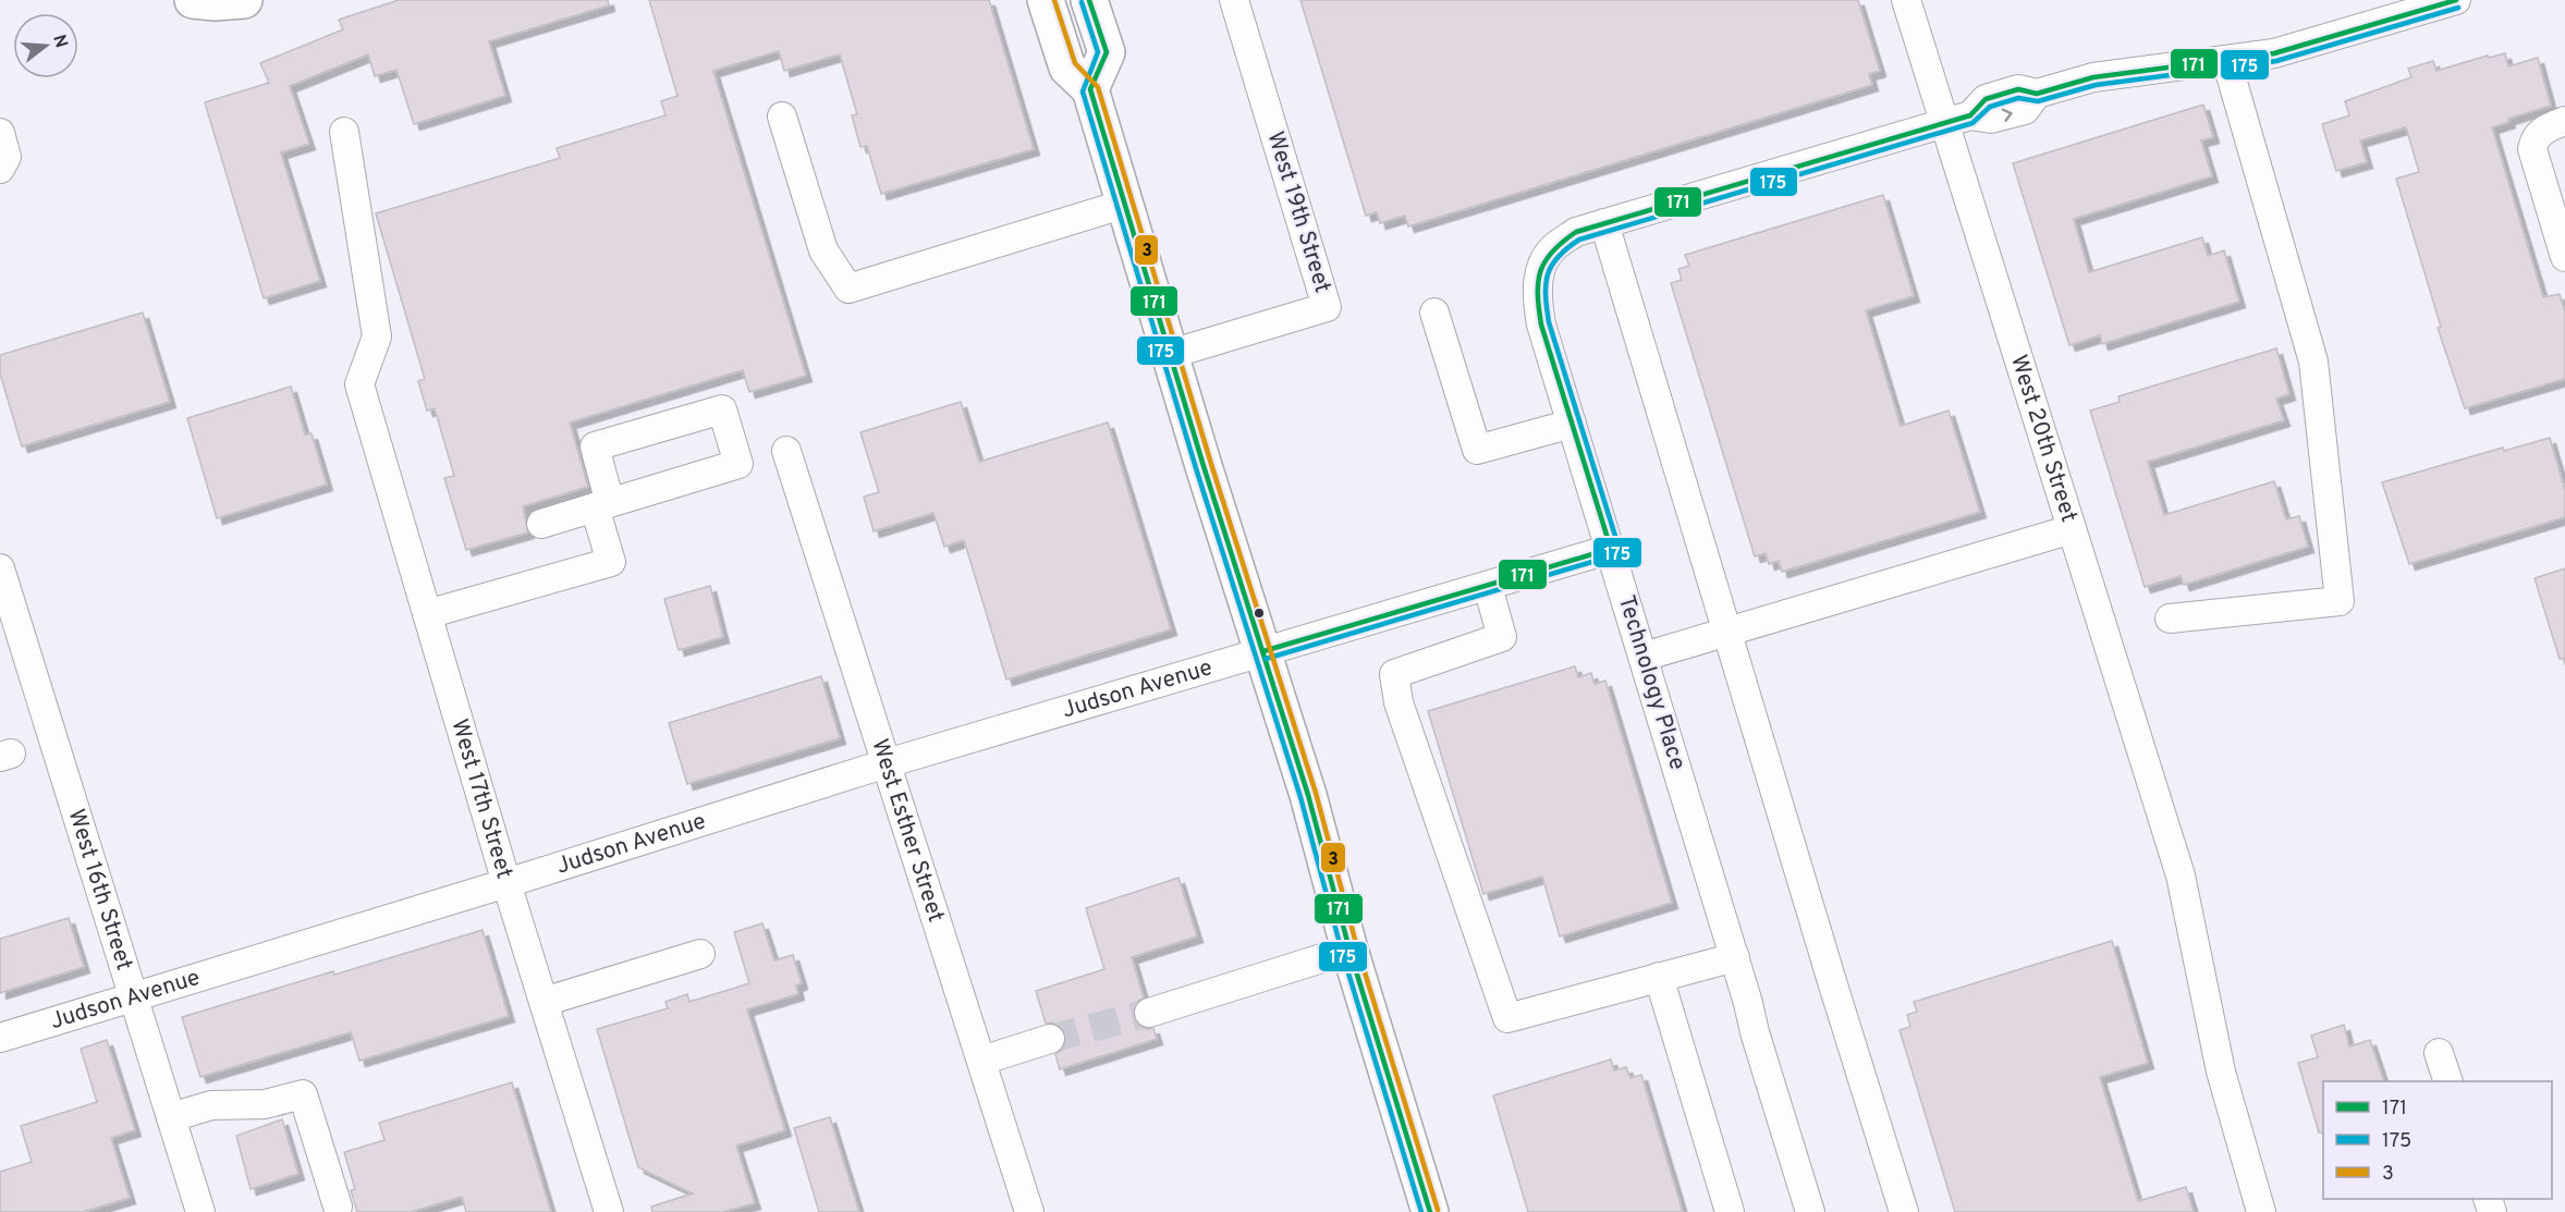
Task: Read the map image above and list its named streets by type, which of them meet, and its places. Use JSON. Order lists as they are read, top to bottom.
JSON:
{
  "streets": {
    "street": [
      "West 19th Street",
      "West 20th Street",
      "Technology Place",
      "Judson Avenue",
      "West 17th Street",
      "West Esther Street",
      "West 16th Street"
    ]
  },
  "crossings": [
    ["West 20th Street", "Technology Place"],
    ["Technology Place", "Judson Avenue"],
    ["Judson Avenue", "West 17th Street"],
    ["Judson Avenue", "West Esther Street"],
    ["Judson Avenue", "West 16th Street"]
  ],
  "lines": ["transit line 171", "transit line 3", "transit line 175"],
  "legend": ["171", "175", "3"],
  "north": "right"
}
